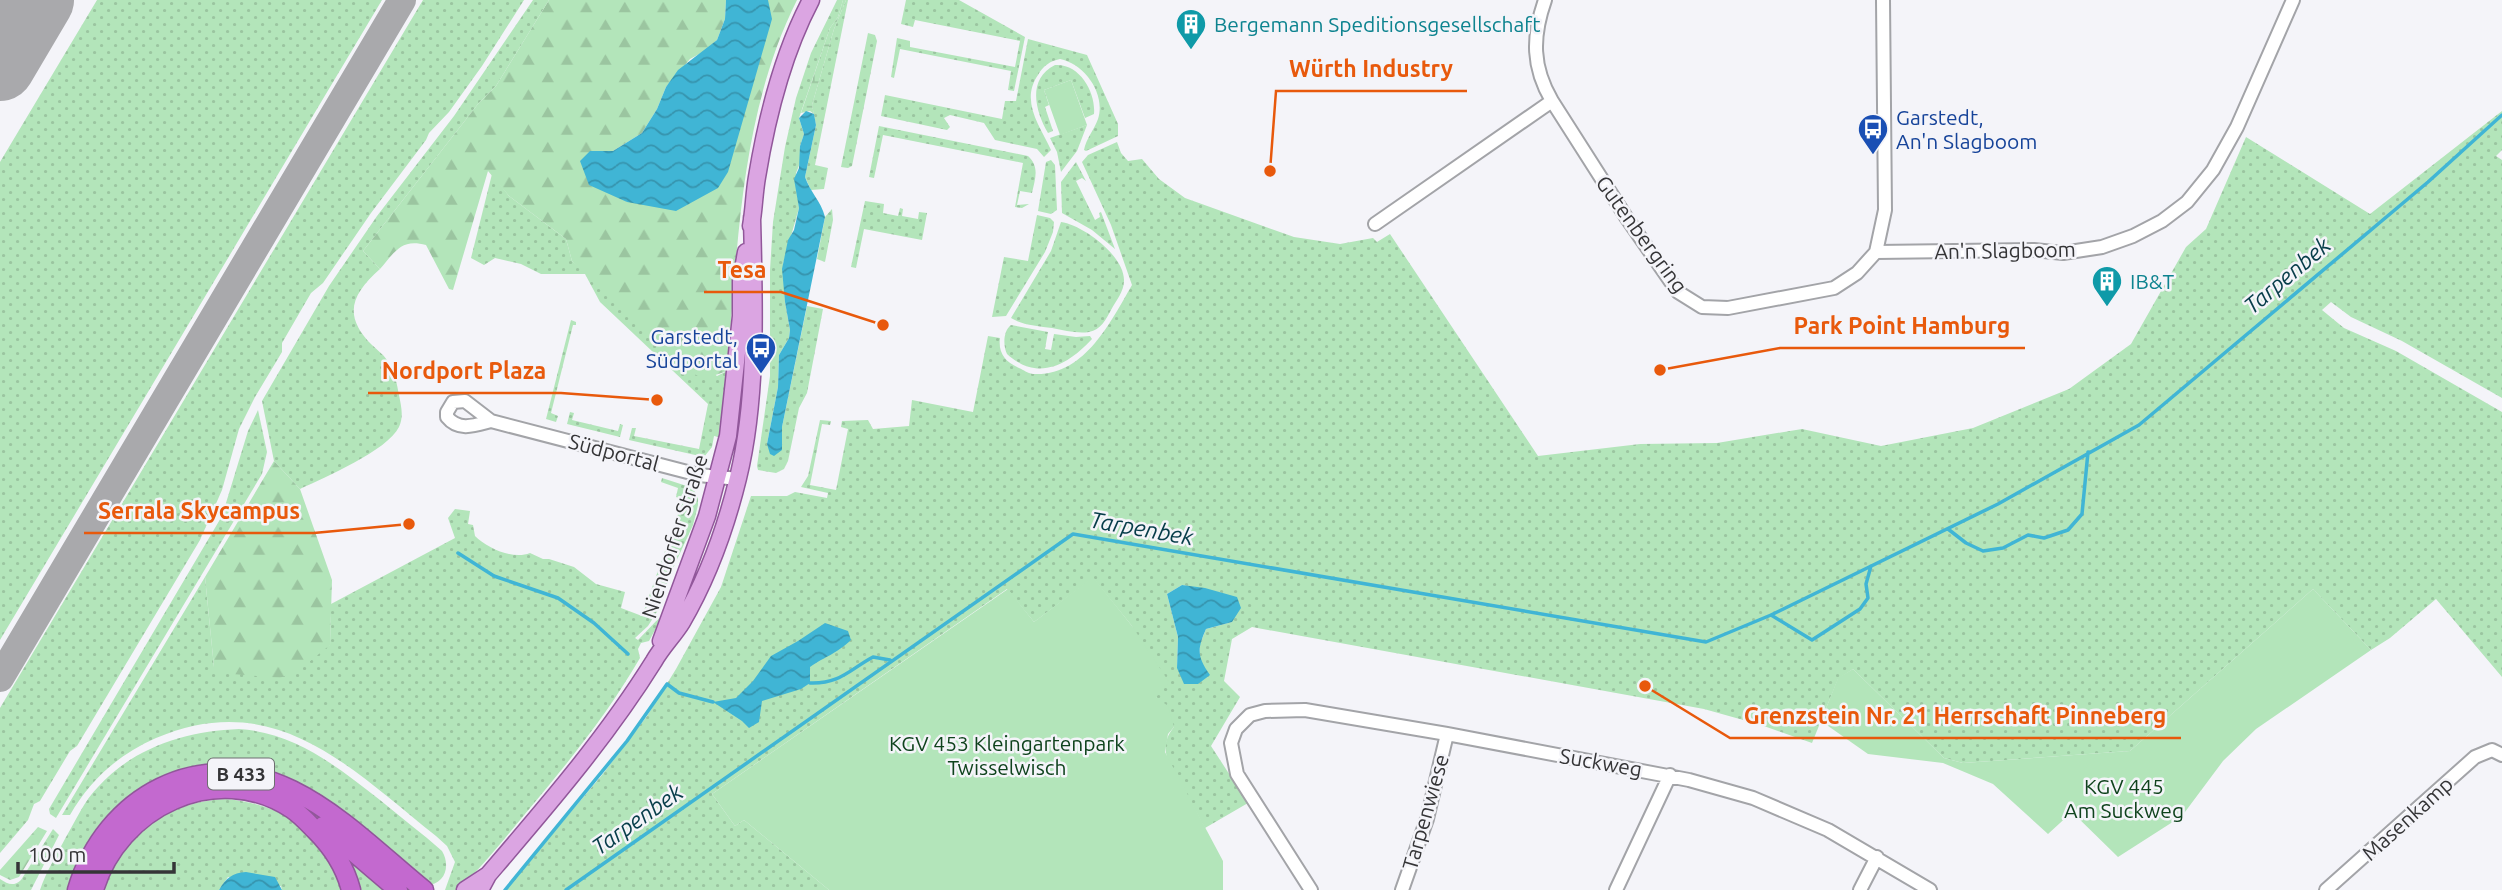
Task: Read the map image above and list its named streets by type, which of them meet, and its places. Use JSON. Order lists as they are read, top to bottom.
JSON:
{
  "streets": {
    "highway": ["B 433"],
    "main road": ["Niendorfer Straße"],
    "street": [
      "Gutenbergring",
      "An'n Slagboom",
      "Südportal",
      "Suckweg",
      "Tarpenwiese",
      "Masenkamp"
    ]
  },
  "crossings": [
    ["Gutenbergring", "An'n Slagboom"],
    ["Südportal", "Niendorfer Straße"],
    ["Suckweg", "Tarpenwiese"]
  ],
  "water": ["Tarpenbek"],
  "parks": ["KGV 453 Kleingartenpark Twisselwisch", "KGV 445 Am Suckweg"],
  "places": {
    "building": ["Bergemann Speditionsgesellschaft", "IB&T"],
    "bus stop": ["Garstedt, An'n Slagboom", "Garstedt, Südportal"],
    "other": [
      "Würth Industry",
      "Tesa",
      "Park Point Hamburg",
      "Nordport Plaza",
      "Serrala Skycampus",
      "Grenzstein Nr. 21 Herrschaft Pinneberg"
    ]
  },
  "scale_bar": "100 m"
}
